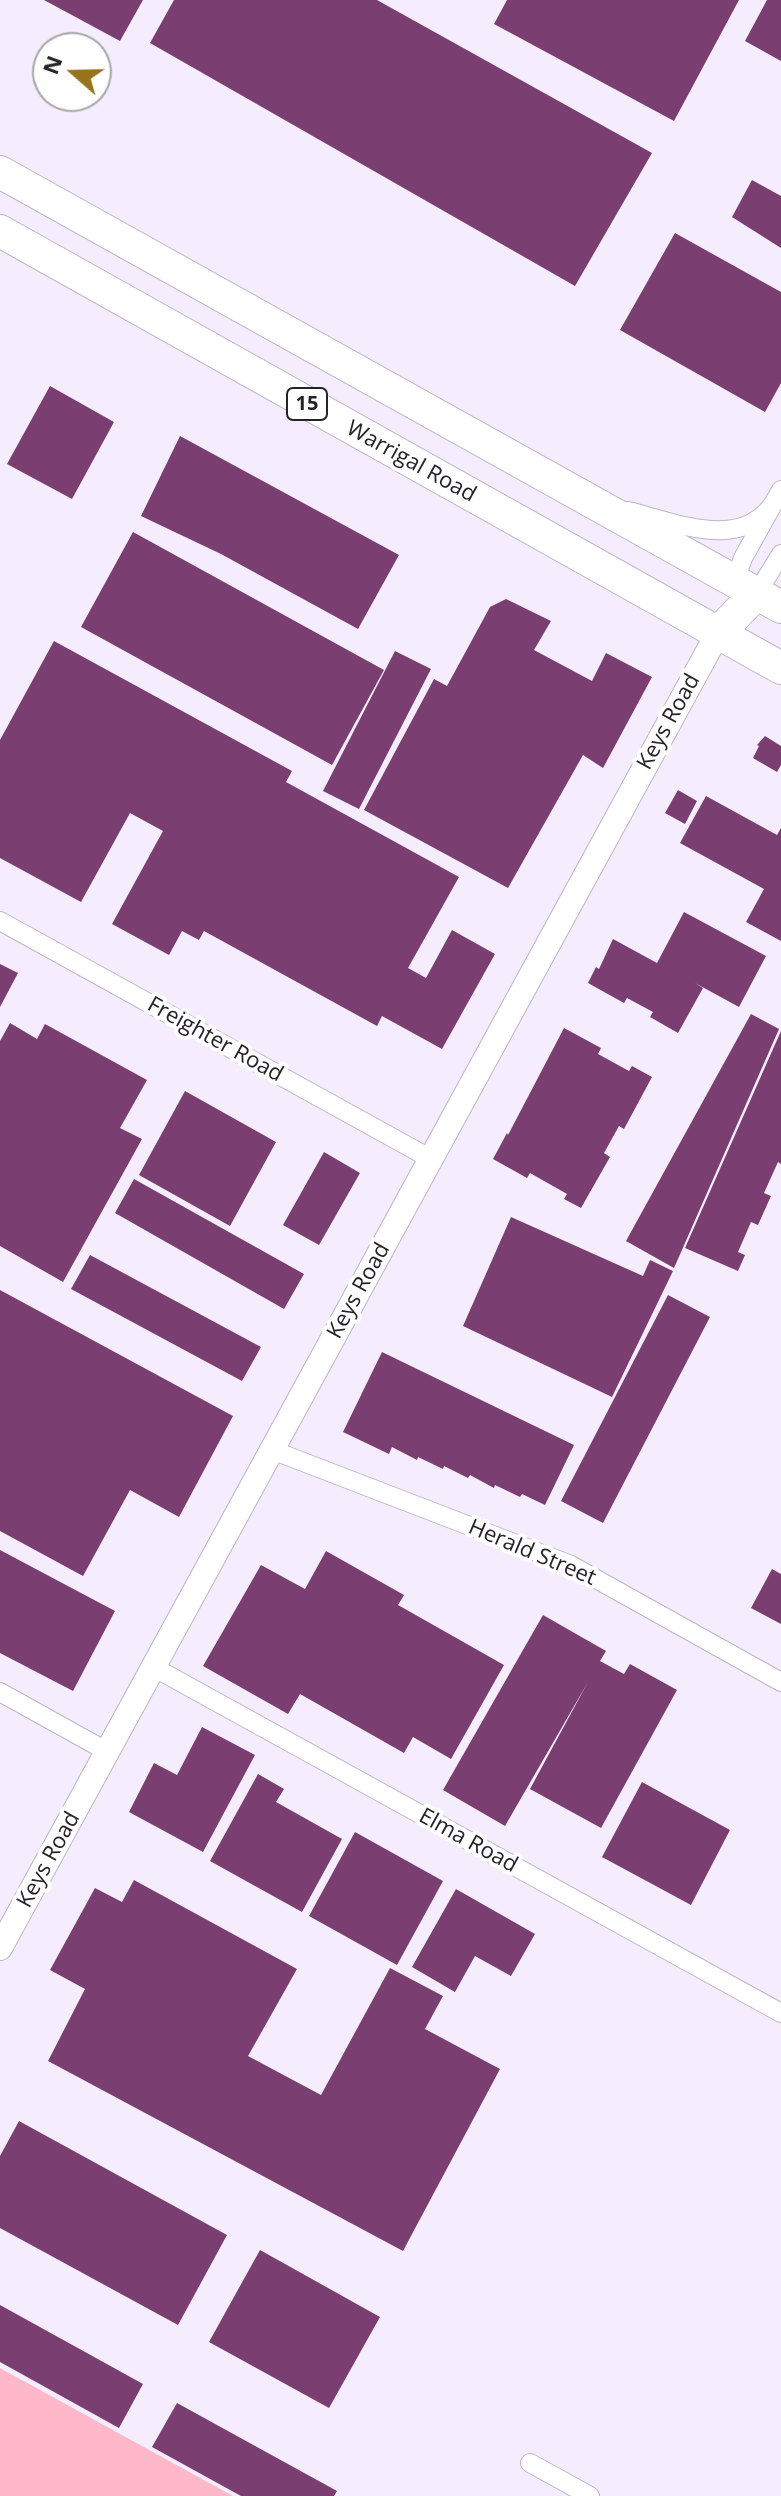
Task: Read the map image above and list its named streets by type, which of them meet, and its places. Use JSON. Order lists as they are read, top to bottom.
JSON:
{
  "streets": {
    "highway": ["15", "Warrigal Road"],
    "street": [
      "Keys Road",
      "Freighter Road",
      "Herald Street",
      "Elma Road"
    ]
  },
  "crossings": [
    ["Warrigal Road", "Keys Road"],
    ["Keys Road", "Freighter Road"],
    ["Keys Road", "Herald Street"],
    ["Keys Road", "Elma Road"]
  ],
  "north": "left"
}
